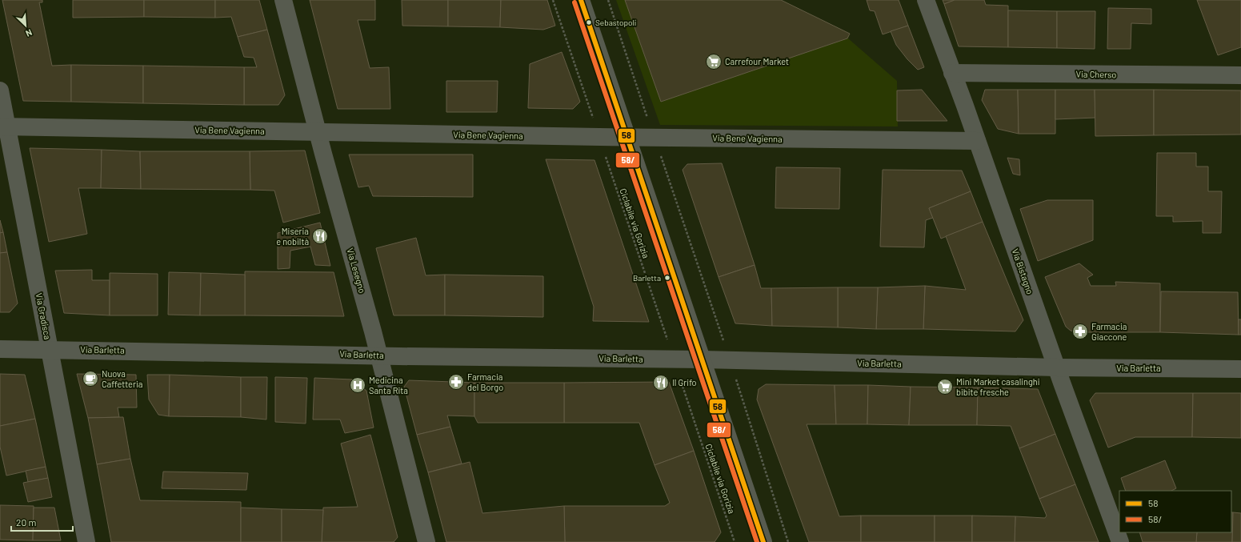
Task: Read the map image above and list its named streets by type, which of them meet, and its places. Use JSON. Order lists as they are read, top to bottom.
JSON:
{
  "streets": {
    "street": [
      "Via Cherso",
      "Via Bene Vagienna",
      "Via Lesegno",
      "Via Bistagno",
      "Via Gradisca",
      "Via Barletta"
    ],
    "path": ["Ciclabile via Gorizia"]
  },
  "crossings": [
    ["Via Cherso", "Via Bistagno"],
    ["Via Bene Vagienna", "Ciclabile via Gorizia"],
    ["Via Bene Vagienna", "Via Lesegno"],
    ["Via Bene Vagienna", "Via Bistagno"],
    ["Via Bene Vagienna", "Via Gradisca"],
    ["Ciclabile via Gorizia", "Via Barletta"],
    ["Via Lesegno", "Via Barletta"],
    ["Via Bistagno", "Via Barletta"],
    ["Via Gradisca", "Via Barletta"]
  ],
  "places": {
    "other": ["Sebastopoli", "Barletta"],
    "supermarket": ["Carrefour Market", "Mini Market casalinghi bibite fresche"],
    "restaurant": ["Miseria e nobiltà", "Il Grifo"],
    "pharmacy": ["Farmacia Giaccone", "Farmacia del Borgo"],
    "cafe": ["Nuova Caffetteria"],
    "hospital": ["Medicina Santa Rita"]
  },
  "lines": ["transit line 58", "transit line 58/"],
  "legend": ["58", "58/"],
  "scale_bar": "20 m",
  "north": "bottom right"
}
